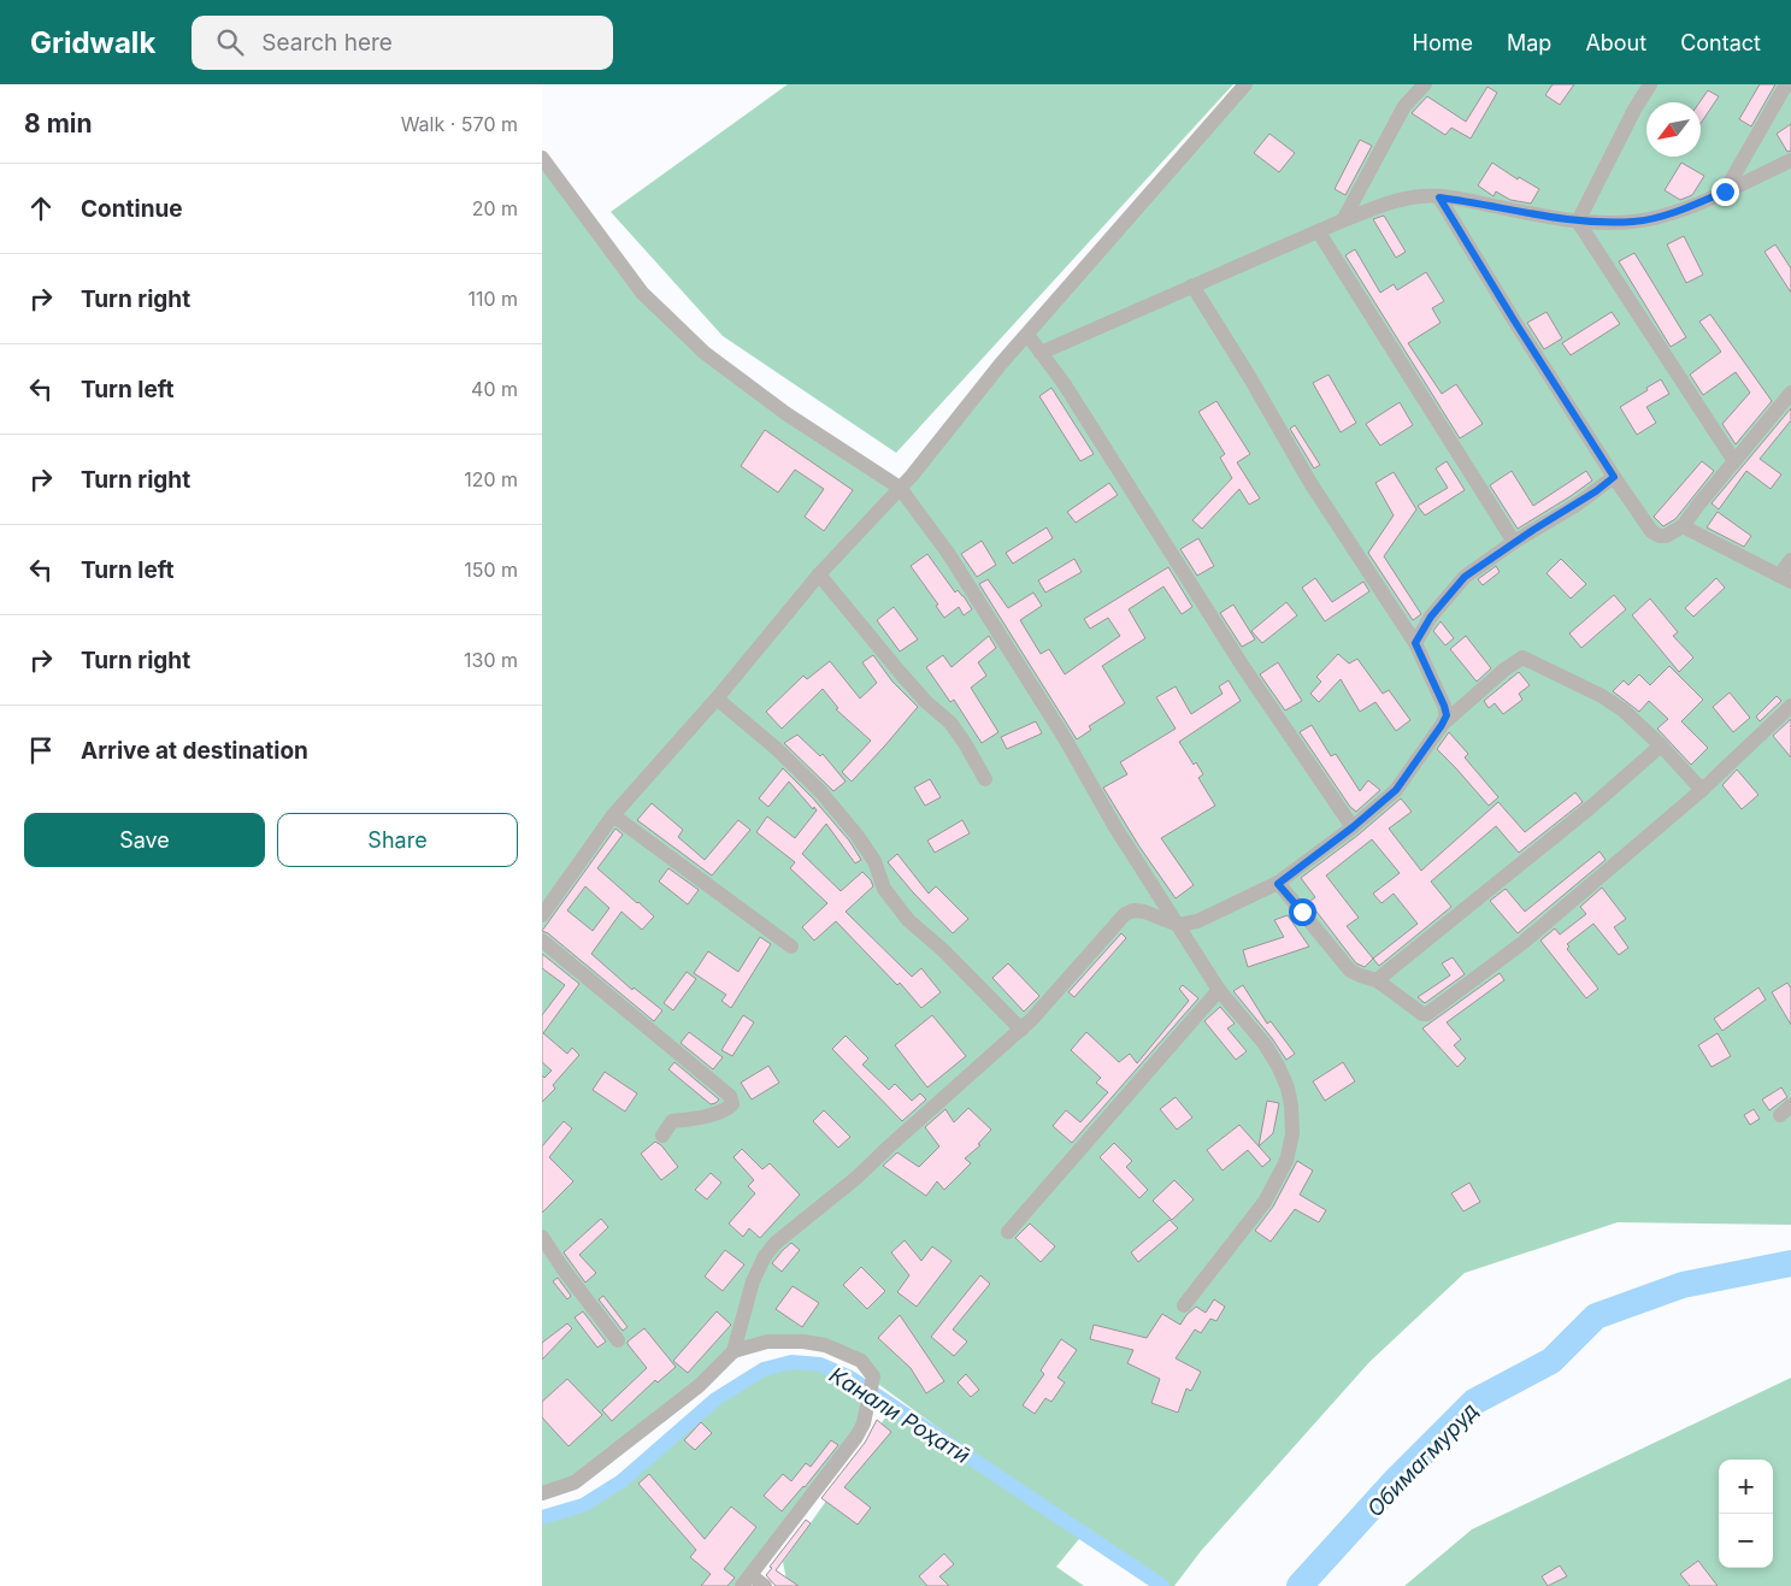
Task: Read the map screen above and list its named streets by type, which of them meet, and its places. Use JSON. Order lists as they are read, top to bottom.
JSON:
{
  "water": ["Канали Роҳатӣ", "Обимагмуруд"],
  "north": "bottom left",
  "page": {
    "header": "Gridwalk",
    "search": "Search here",
    "nav": [
      "Home",
      "Map",
      "About",
      "Contact"
    ],
    "heading": ["8 min", "Walk · 570 m"],
    "list": [
      ["Continue", "20 m"],
      ["Turn right", "110 m"],
      ["Turn left", "40 m"],
      ["Turn right", "120 m"],
      ["Turn left", "150 m"],
      ["Turn right", "130 m"],
      "Arrive at destination"
    ],
    "buttons": ["Save", "Share"],
    "map_buttons": ["+", "−"]
  }
}
